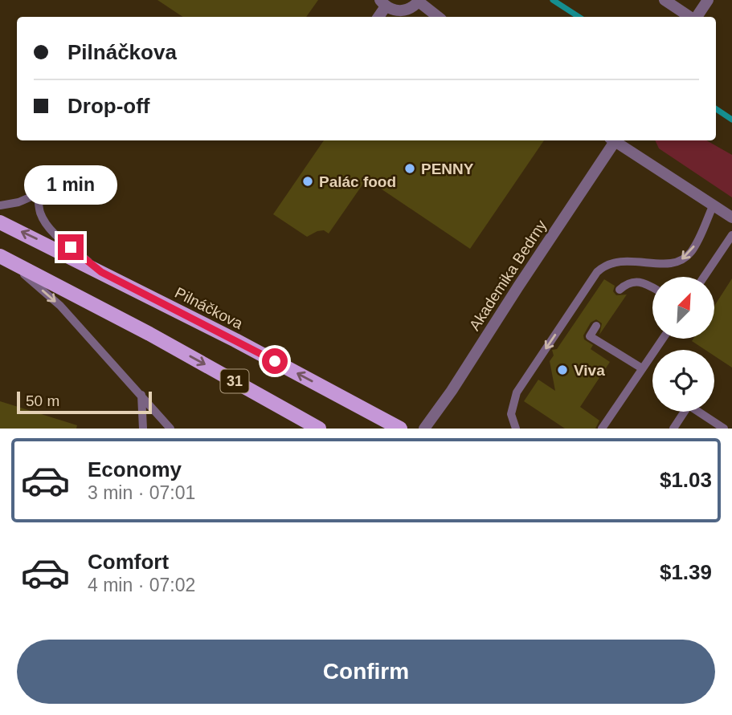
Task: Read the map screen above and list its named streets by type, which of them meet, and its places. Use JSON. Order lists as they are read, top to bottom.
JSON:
{
  "streets": {
    "main road": ["Pilnáčkova", "31"],
    "street": ["Akademika Bedrny"]
  },
  "places": ["PENNY", "Palác food", "Viva"],
  "scale_bar": "50 m",
  "north": "top right",
  "page": {
    "banner": ["Pilnáčkova", "Drop-off"],
    "bubble": "1 min",
    "scale": "50 m",
    "list": [
      {
        "name": "Economy",
        "note": "3 min · 07:01",
        "value": "$1.03"
      },
      {
        "name": "Comfort",
        "note": "4 min · 07:02",
        "value": "$1.39"
      }
    ],
    "buttons": "Confirm"
  }
}
